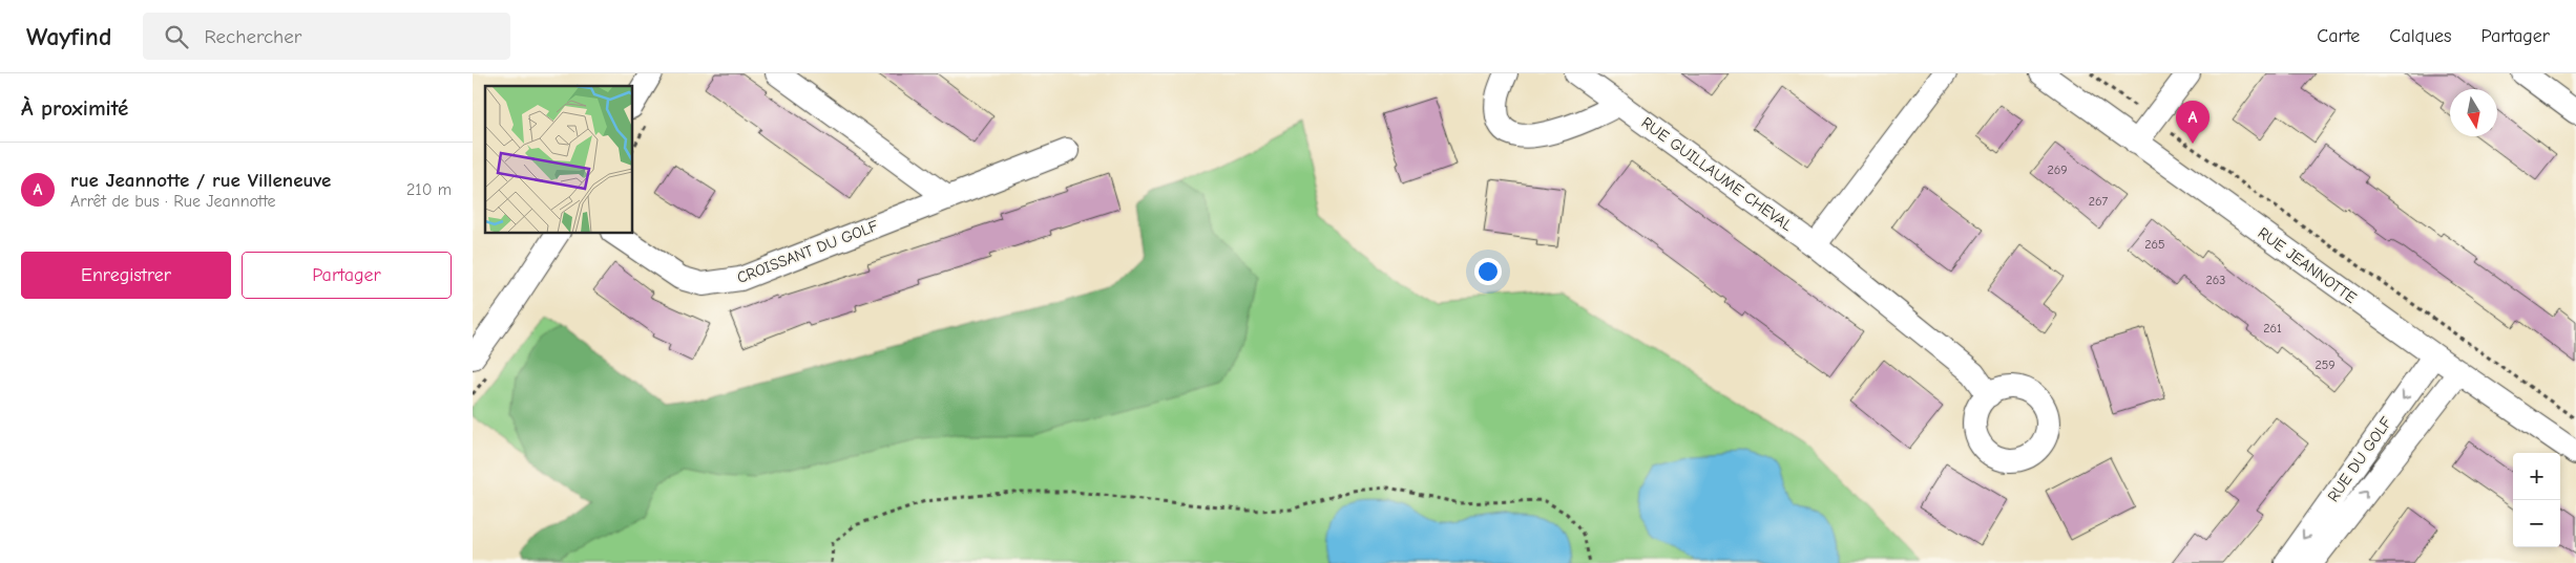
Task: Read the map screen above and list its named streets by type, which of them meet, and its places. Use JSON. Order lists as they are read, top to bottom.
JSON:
{
  "streets": {
    "street": [
      "RUE GUILLAUME CHEVAL",
      "CROISSANT DU GOLF",
      "RUE JEANNOTTE",
      "RUE DU GOLF"
    ]
  },
  "crossings": [
    ["RUE JEANNOTTE", "RUE DU GOLF"]
  ],
  "house_numbers": [
    "269",
    "267",
    "265",
    "263",
    "261",
    "259"
  ],
  "north": "bottom",
  "page": {
    "header": "Wayfind",
    "search": "Rechercher",
    "nav": ["Carte", "Calques", "Partager"],
    "heading": "À proximité",
    "pins": "A",
    "list": [
      {
        "mark": "A",
        "name": "rue Jeannotte / rue Villeneuve",
        "note": "Arrêt de bus · Rue Jeannotte",
        "value": "210 m"
      }
    ],
    "buttons": ["Enregistrer", "Partager"],
    "map_buttons": ["+", "−"]
  }
}
